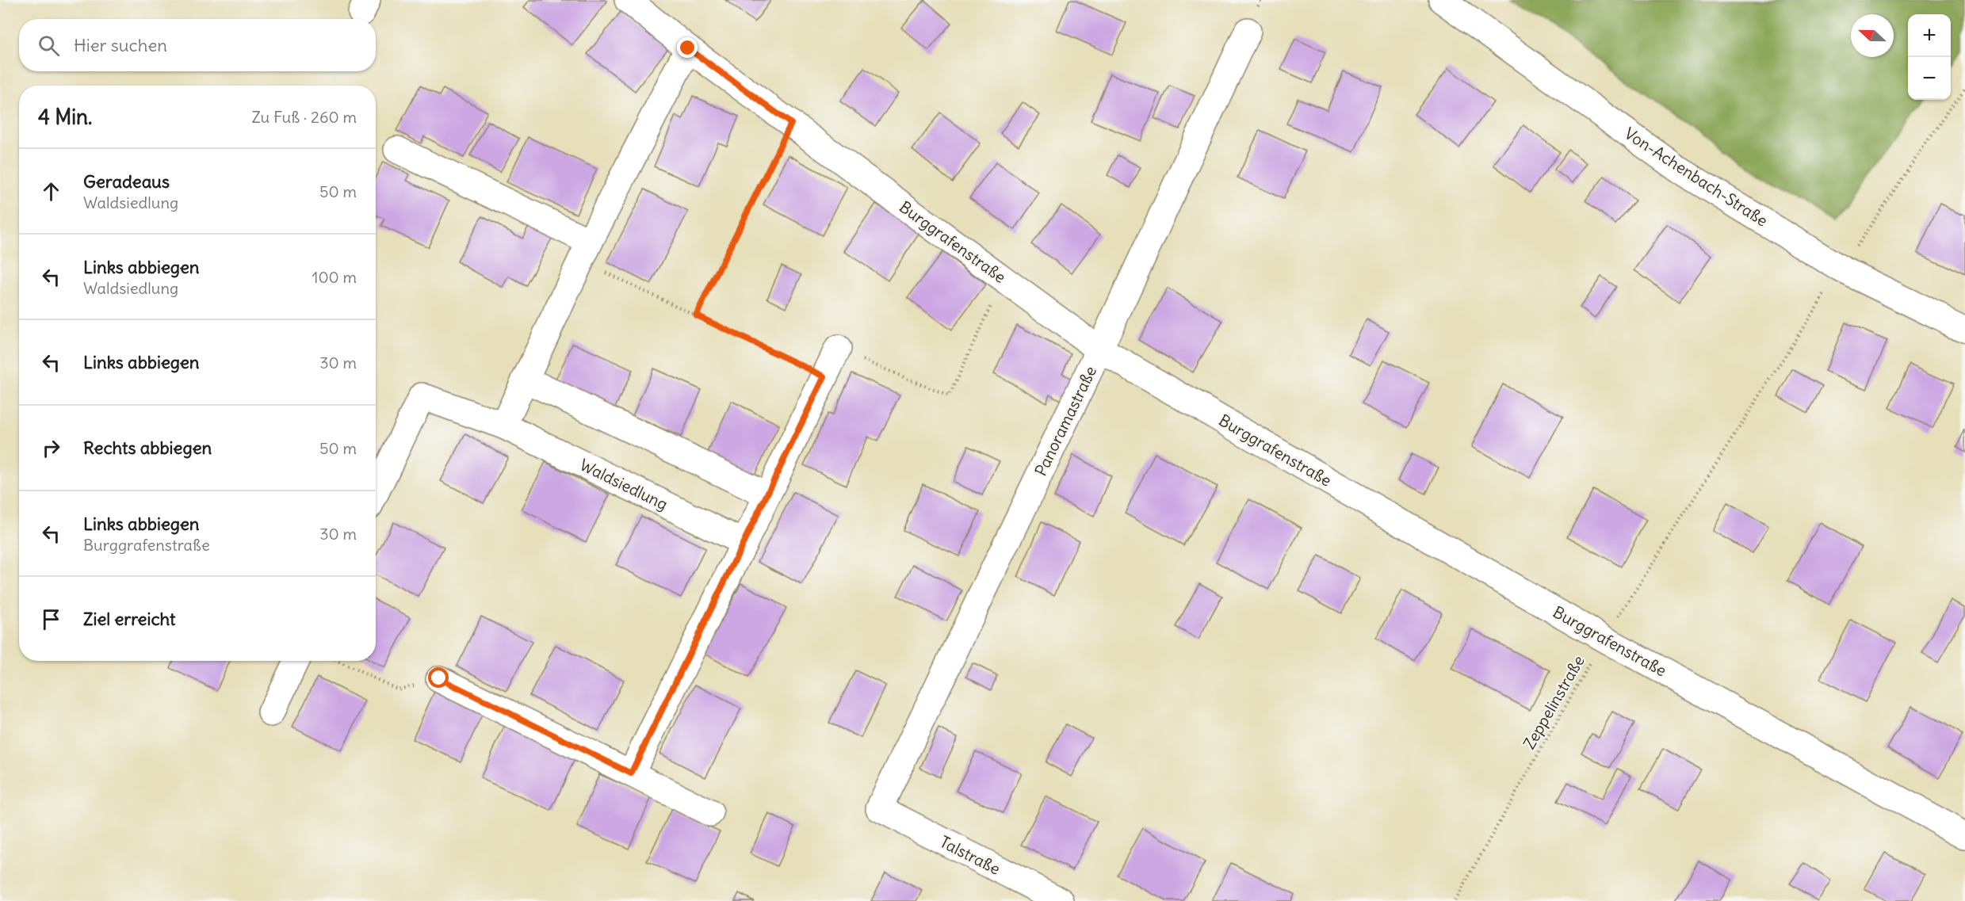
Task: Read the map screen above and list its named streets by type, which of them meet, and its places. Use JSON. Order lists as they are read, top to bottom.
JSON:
{
  "streets": {
    "street": [
      "Von-Achenbach-Straße",
      "Burggrafenstraße",
      "Panoramastraße",
      "Waldsiedlung",
      "Talstraße"
    ],
    "path": ["Zeppelinstraße"]
  },
  "crossings": [
    ["Von-Achenbach-Straße", "Zeppelinstraße"],
    ["Burggrafenstraße", "Panoramastraße"],
    ["Burggrafenstraße", "Zeppelinstraße"],
    ["Panoramastraße", "Talstraße"]
  ],
  "north": "left",
  "page": {
    "map_buttons": ["+", "−"],
    "search": "Hier suchen",
    "heading": ["4 Min.", "Zu Fuß · 260 m"],
    "list": [
      ["Geradeaus", "Waldsiedlung", "50 m"],
      ["Links abbiegen", "Waldsiedlung", "100 m"],
      ["Links abbiegen", "30 m"],
      ["Rechts abbiegen", "50 m"],
      ["Links abbiegen", "Burggrafenstraße", "30 m"],
      "Ziel erreicht"
    ]
  }
}
